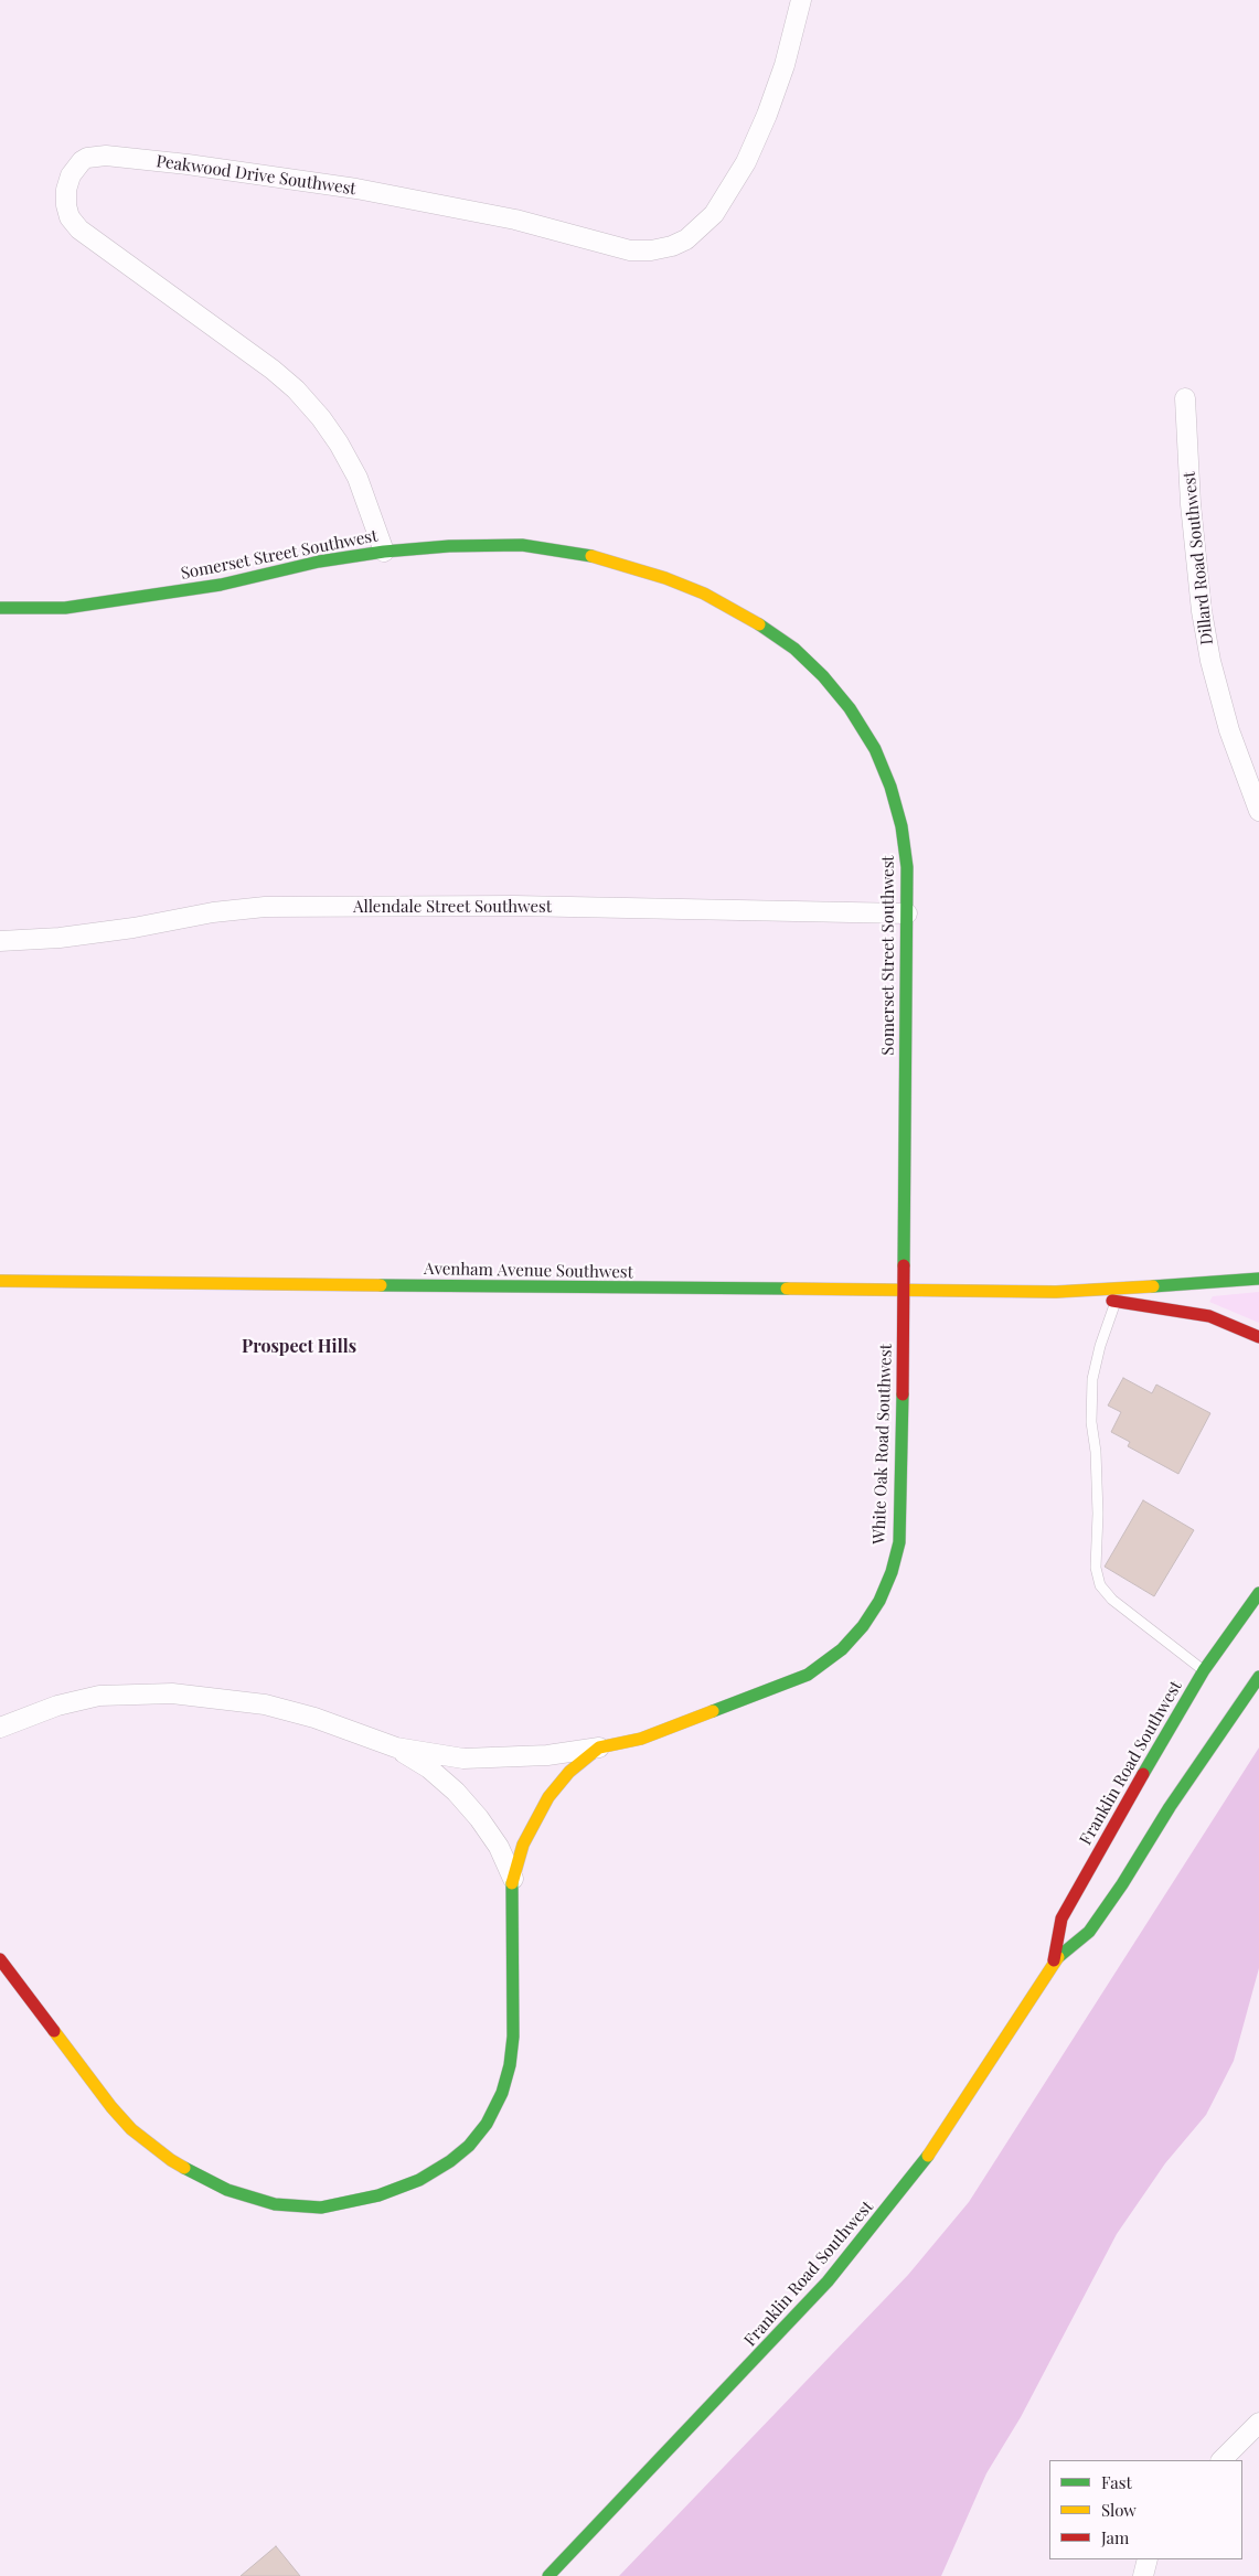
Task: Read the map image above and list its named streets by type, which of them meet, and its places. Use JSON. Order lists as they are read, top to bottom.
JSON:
{
  "streets": {
    "street": [
      "Peakwood Drive Southwest",
      "Somerset Street Southwest",
      "Dillard Road Southwest",
      "Allendale Street Southwest",
      "Avenham Avenue Southwest",
      "White Oak Road Southwest",
      "Franklin Road Southwest"
    ]
  },
  "crossings": [
    ["Peakwood Drive Southwest", "Somerset Street Southwest"],
    ["Somerset Street Southwest", "Allendale Street Southwest"],
    ["Somerset Street Southwest", "Avenham Avenue Southwest"],
    ["Somerset Street Southwest", "White Oak Road Southwest"],
    ["Avenham Avenue Southwest", "White Oak Road Southwest"]
  ],
  "districts": ["Prospect Hills"],
  "legend": ["Fast", "Slow", "Jam"]
}
